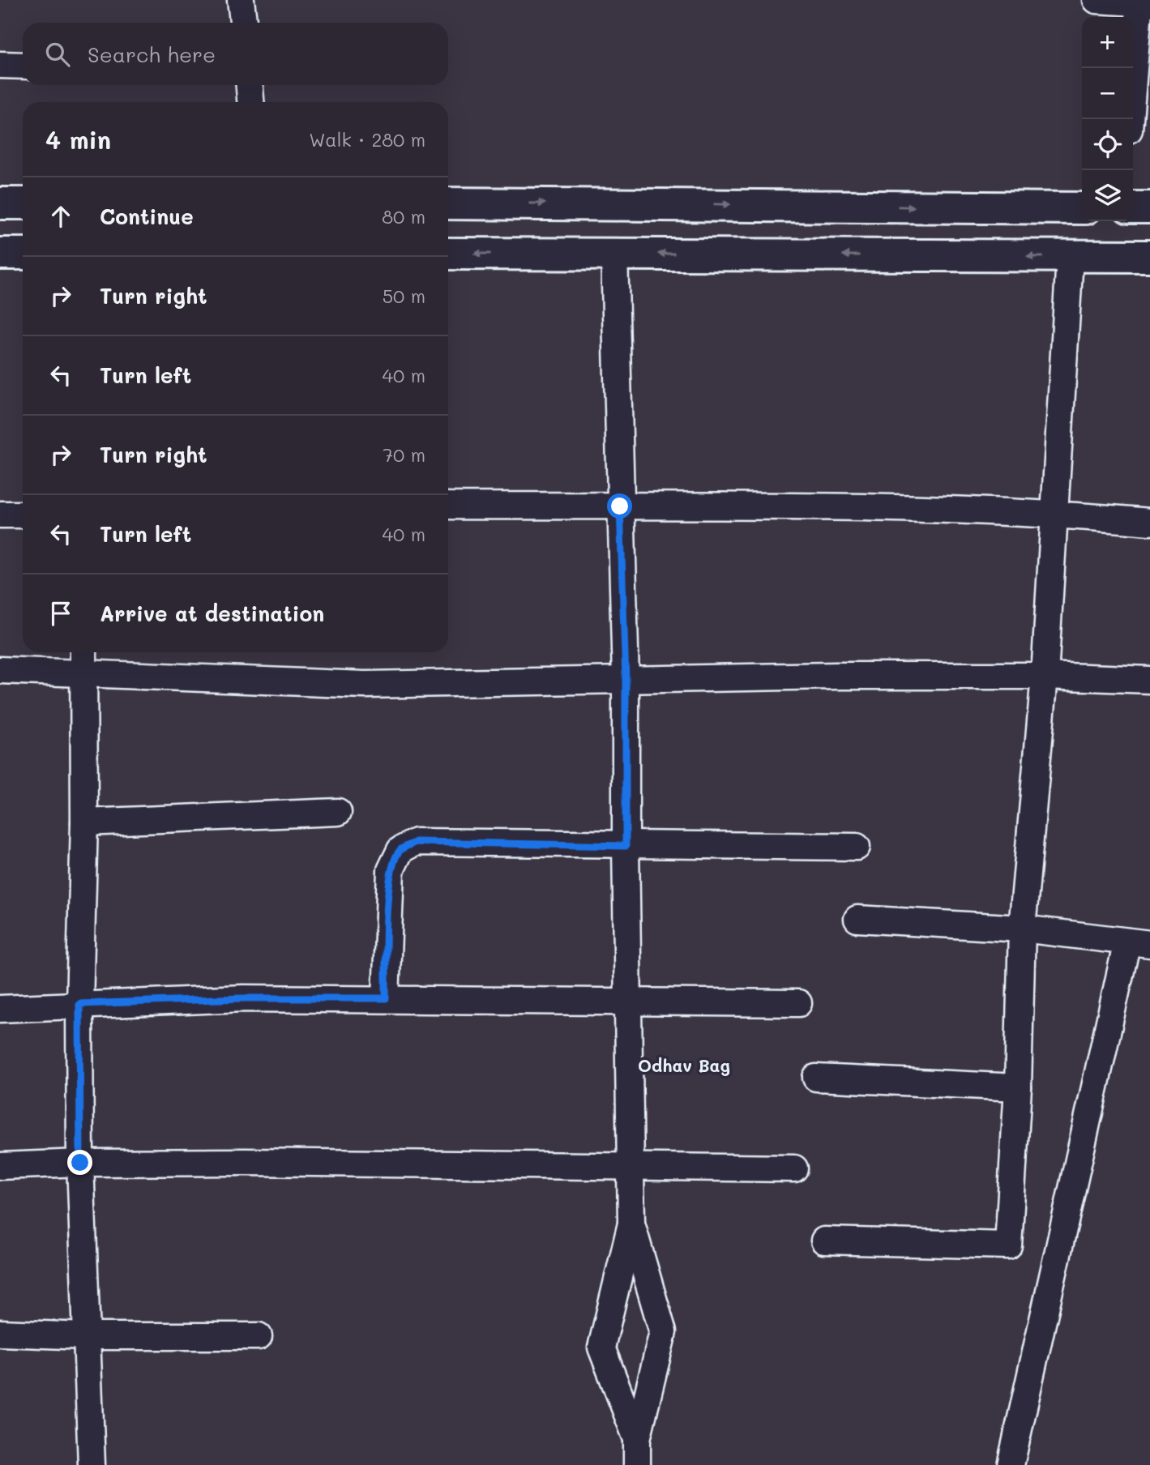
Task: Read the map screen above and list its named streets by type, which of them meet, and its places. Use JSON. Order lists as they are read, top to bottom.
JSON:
{
  "districts": ["Odhav Bag"],
  "page": {
    "map_buttons": ["+", "−"],
    "search": "Search here",
    "heading": ["4 min", "Walk · 280 m"],
    "list": [
      ["Continue", "80 m"],
      ["Turn right", "50 m"],
      ["Turn left", "40 m"],
      ["Turn right", "70 m"],
      ["Turn left", "40 m"],
      "Arrive at destination"
    ]
  }
}
